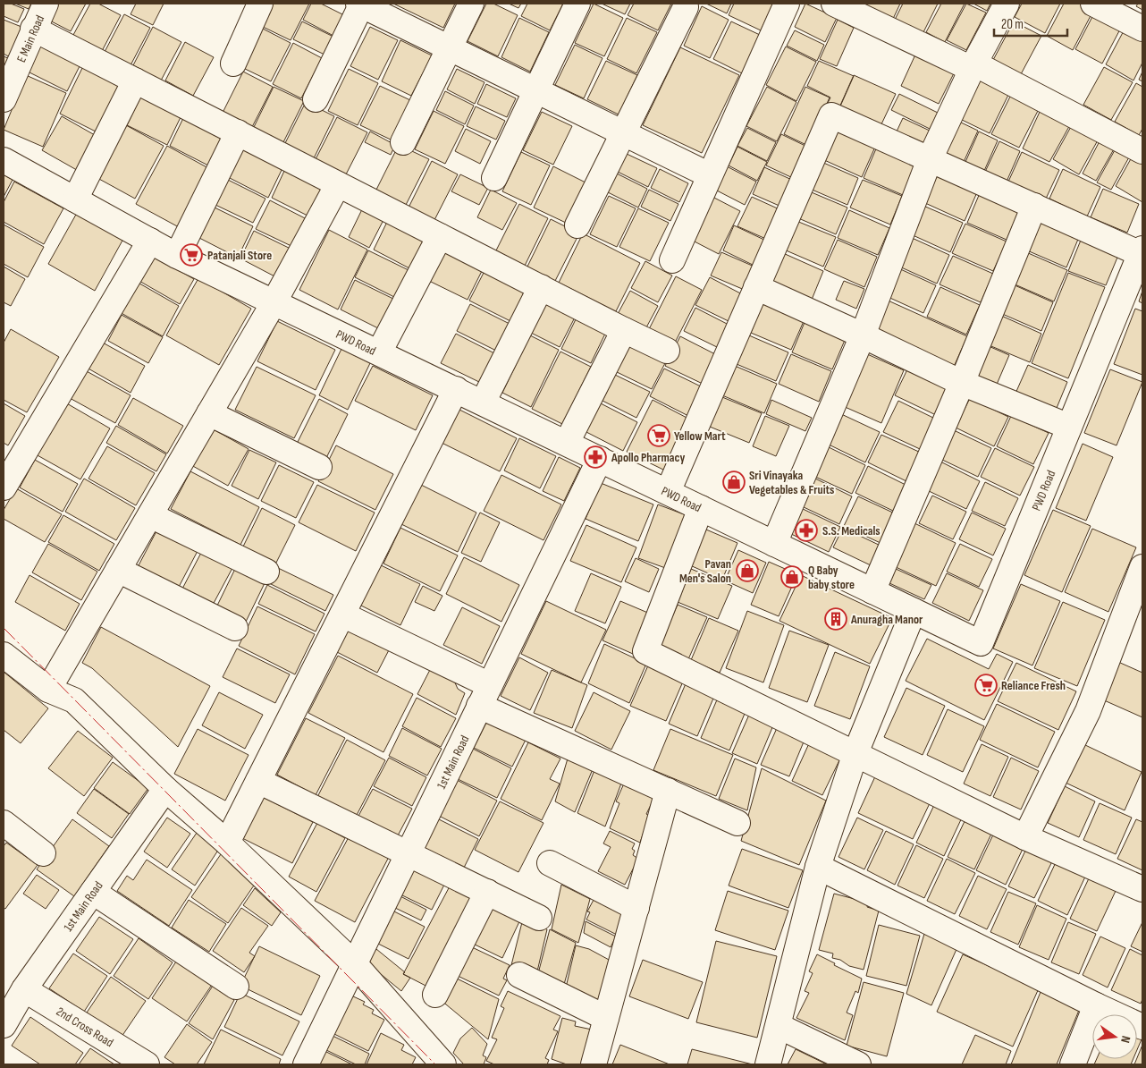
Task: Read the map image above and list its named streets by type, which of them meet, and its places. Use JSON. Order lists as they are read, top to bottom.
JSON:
{
  "streets": {
    "street": [
      "E Main Road",
      "PWD Road",
      "1st Main Road",
      "2nd Cross Road"
    ]
  },
  "crossings": [
    ["PWD Road", "1st Main Road"],
    ["1st Main Road", "2nd Cross Road"]
  ],
  "places": {
    "supermarket": ["Patanjali Store", "Yellow Mart", "Reliance Fresh"],
    "pharmacy": ["Apollo Pharmacy", "S.S. Medicals"],
    "shop": ["Sri Vinayaka Vegetables & Fruits", "Pavan Men's Salon", "Q Baby baby store"],
    "building": ["Anuragha Manor"]
  },
  "scale_bar": "20 m",
  "north": "right"
}
